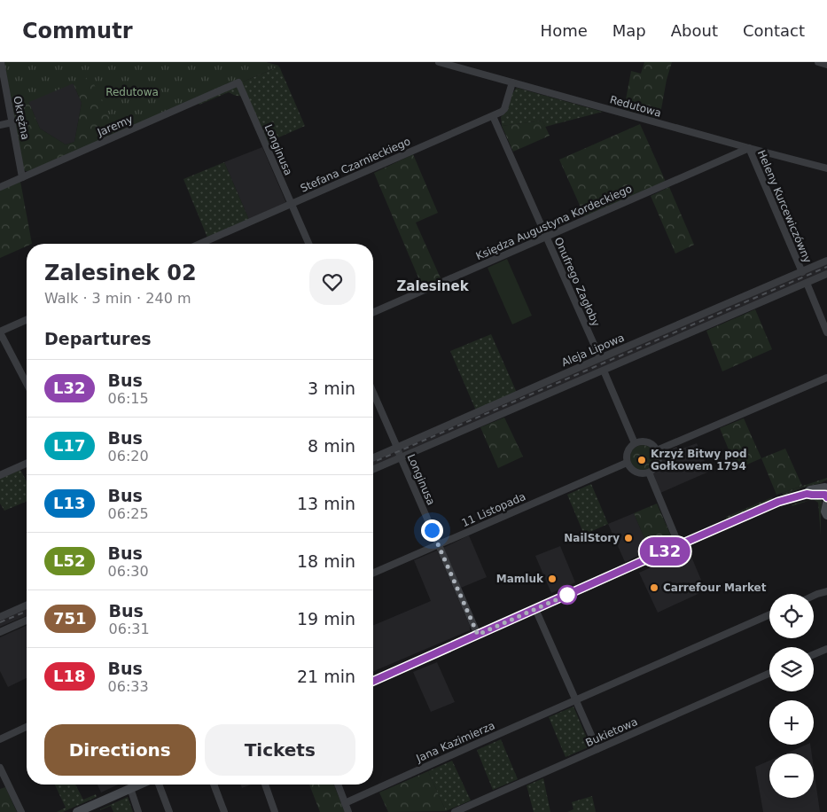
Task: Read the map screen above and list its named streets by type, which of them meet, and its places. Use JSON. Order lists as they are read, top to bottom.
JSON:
{
  "streets": {
    "street": [
      "Redutowa",
      "Okrężna",
      "Jaremy",
      "Longinusa",
      "Stefana Czarnieckiego",
      "Heleny Kurcewiczówny",
      "Księdza Augustyna Kordeckiego",
      "Onufrego Zagłoby",
      "Aleja Lipowa",
      "11 Listopada",
      "Bukietowa",
      "Jana Kazimierza"
    ]
  },
  "crossings": [
    ["Redutowa", "Stefana Czarnieckiego"],
    ["Redutowa", "Heleny Kurcewiczówny"],
    ["Redutowa", "Księdza Augustyna Kordeckiego"],
    ["Okrężna", "Jaremy"],
    ["Jaremy", "Longinusa"],
    ["Longinusa", "Stefana Czarnieckiego"],
    ["Longinusa", "Aleja Lipowa"],
    ["Longinusa", "11 Listopada"],
    ["Stefana Czarnieckiego", "Onufrego Zagłoby"],
    ["Heleny Kurcewiczówny", "Księdza Augustyna Kordeckiego"],
    ["Heleny Kurcewiczówny", "Aleja Lipowa"],
    ["Księdza Augustyna Kordeckiego", "Onufrego Zagłoby"],
    ["Onufrego Zagłoby", "Aleja Lipowa"]
  ],
  "districts": ["Zalesinek"],
  "parks": ["Redutowa"],
  "places": [
    "Krzyż Bitwy pod Gołkowem 1794",
    "NailStory",
    "Mamluk",
    "Carrefour Market"
  ],
  "lines": ["bus line L32"],
  "page": {
    "header": "Commutr",
    "nav": [
      "Home",
      "Map",
      "About",
      "Contact"
    ],
    "on_map": "L32",
    "heading": [
      ["Zalesinek 02", "Walk · 3 min · 240 m"],
      "Departures"
    ],
    "list": [
      {
        "mark": "L32",
        "name": "Bus",
        "note": "06:15",
        "value": "3 min"
      },
      {
        "mark": "L17",
        "name": "Bus",
        "note": "06:20",
        "value": "8 min"
      },
      {
        "mark": "L13",
        "name": "Bus",
        "note": "06:25",
        "value": "13 min"
      },
      {
        "mark": "L52",
        "name": "Bus",
        "note": "06:30",
        "value": "18 min"
      },
      {
        "mark": "751",
        "name": "Bus",
        "note": "06:31",
        "value": "19 min"
      },
      {
        "mark": "L18",
        "name": "Bus",
        "note": "06:33",
        "value": "21 min"
      }
    ],
    "map_buttons": ["+", "−"],
    "buttons": ["Directions", "Tickets"]
  }
}
